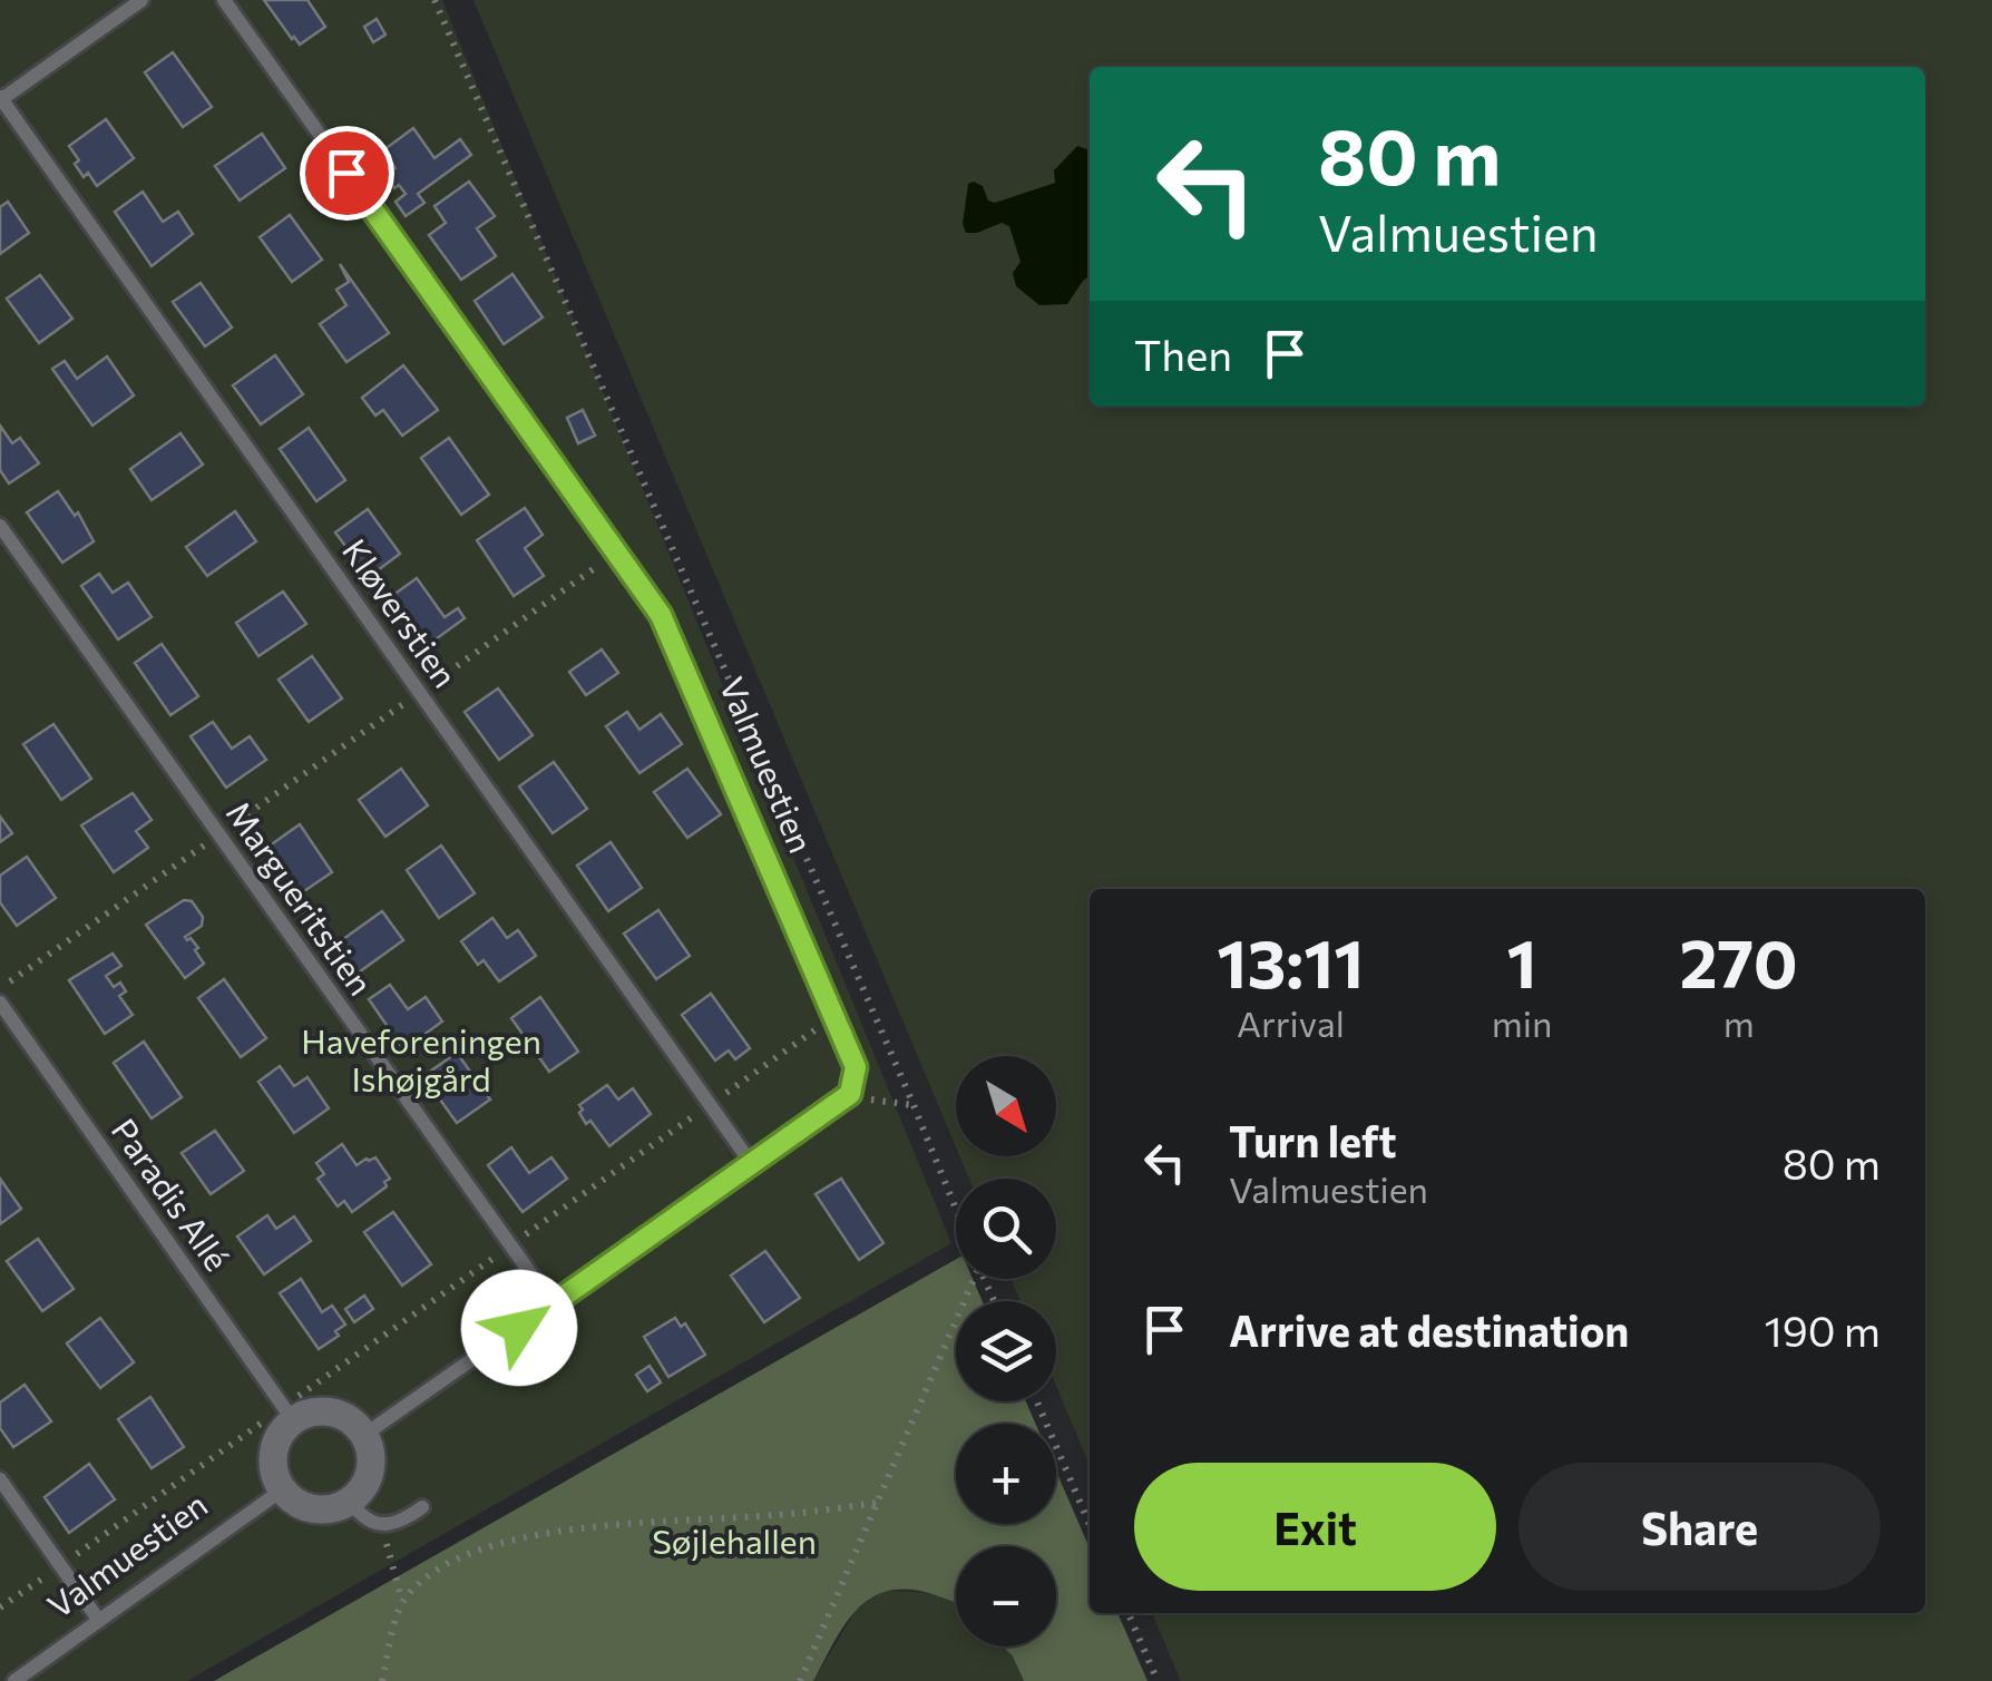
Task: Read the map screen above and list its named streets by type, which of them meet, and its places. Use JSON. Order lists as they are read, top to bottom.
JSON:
{
  "streets": {
    "lane": [
      "Kløverstien",
      "Valmuestien",
      "Margueritstien",
      "Paradis Allé"
    ]
  },
  "crossings": [
    ["Valmuestien", "Paradis Allé"]
  ],
  "parks": ["Haveforeningen Ishøjgård", "Søjlehallen"],
  "north": "bottom right",
  "page": {
    "turn": ["80 m", "Valmuestien"],
    "then": "Then",
    "eta": [
      "13:11",
      "Arrival",
      "1",
      "min",
      "270",
      "m"
    ],
    "map_buttons": ["+", "−"],
    "list": [
      {
        "name": "Turn left",
        "note": "Valmuestien",
        "value": "80 m"
      },
      {
        "name": "Arrive at destination",
        "value": "190 m"
      }
    ],
    "buttons": ["Exit", "Share"]
  }
}
